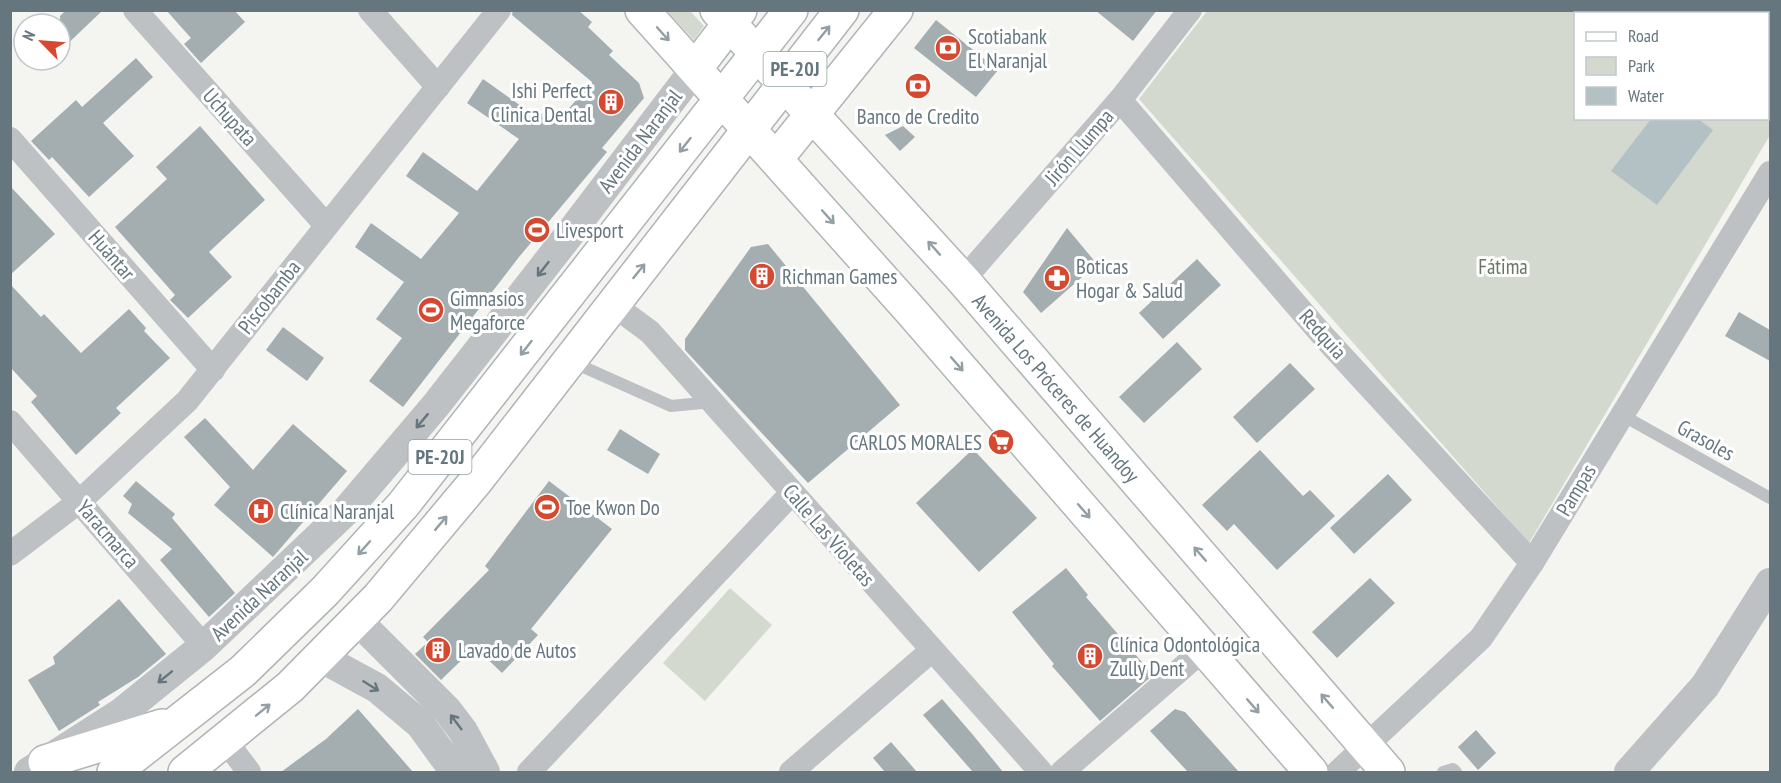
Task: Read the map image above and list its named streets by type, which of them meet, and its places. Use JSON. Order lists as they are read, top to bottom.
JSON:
{
  "streets": {
    "main road": ["PE-20J", "Avenida Naranjal", "Avenida Los Próceres de Huandoy"],
    "street": [
      "Uchupata",
      "Jirón Llumpa",
      "Huántar",
      "Piscobamba",
      "Redquia",
      "Pampas",
      "Yaracmarca",
      "Calle Las Violetas"
    ],
    "lane": ["Grasoles"]
  },
  "crossings": [
    ["PE-20J", "Avenida Los Próceres de Huandoy"],
    ["PE-20J", "Calle Las Violetas"],
    ["Uchupata", "Piscobamba"],
    ["Avenida Naranjal", "Avenida Los Próceres de Huandoy"],
    ["Avenida Naranjal", "Yaracmarca"],
    ["Jirón Llumpa", "Redquia"],
    ["Jirón Llumpa", "Avenida Los Próceres de Huandoy"],
    ["Huántar", "Piscobamba"],
    ["Piscobamba", "Yaracmarca"],
    ["Redquia", "Pampas"],
    ["Avenida Los Próceres de Huandoy", "Pampas"],
    ["Grasoles", "Pampas"]
  ],
  "parks": ["Fátima"],
  "places": {
    "bank": ["Scotiabank El Naranjal", "Banco de Credito"],
    "building": [
      "Ishi Perfect Clinica Dental",
      "Richman Games",
      "Lavado de Autos",
      "Clínica Odontológica Zully Dent"
    ],
    "sports": ["Livesport", "Gimnasios Megaforce", "Toe Kwon Do"],
    "pharmacy": ["Boticas Hogar & Salud"],
    "supermarket": ["CARLOS MORALES"],
    "hospital": ["Clínica Naranjal"]
  },
  "legend": ["Road", "Park", "Water"],
  "north": "top left"
}
